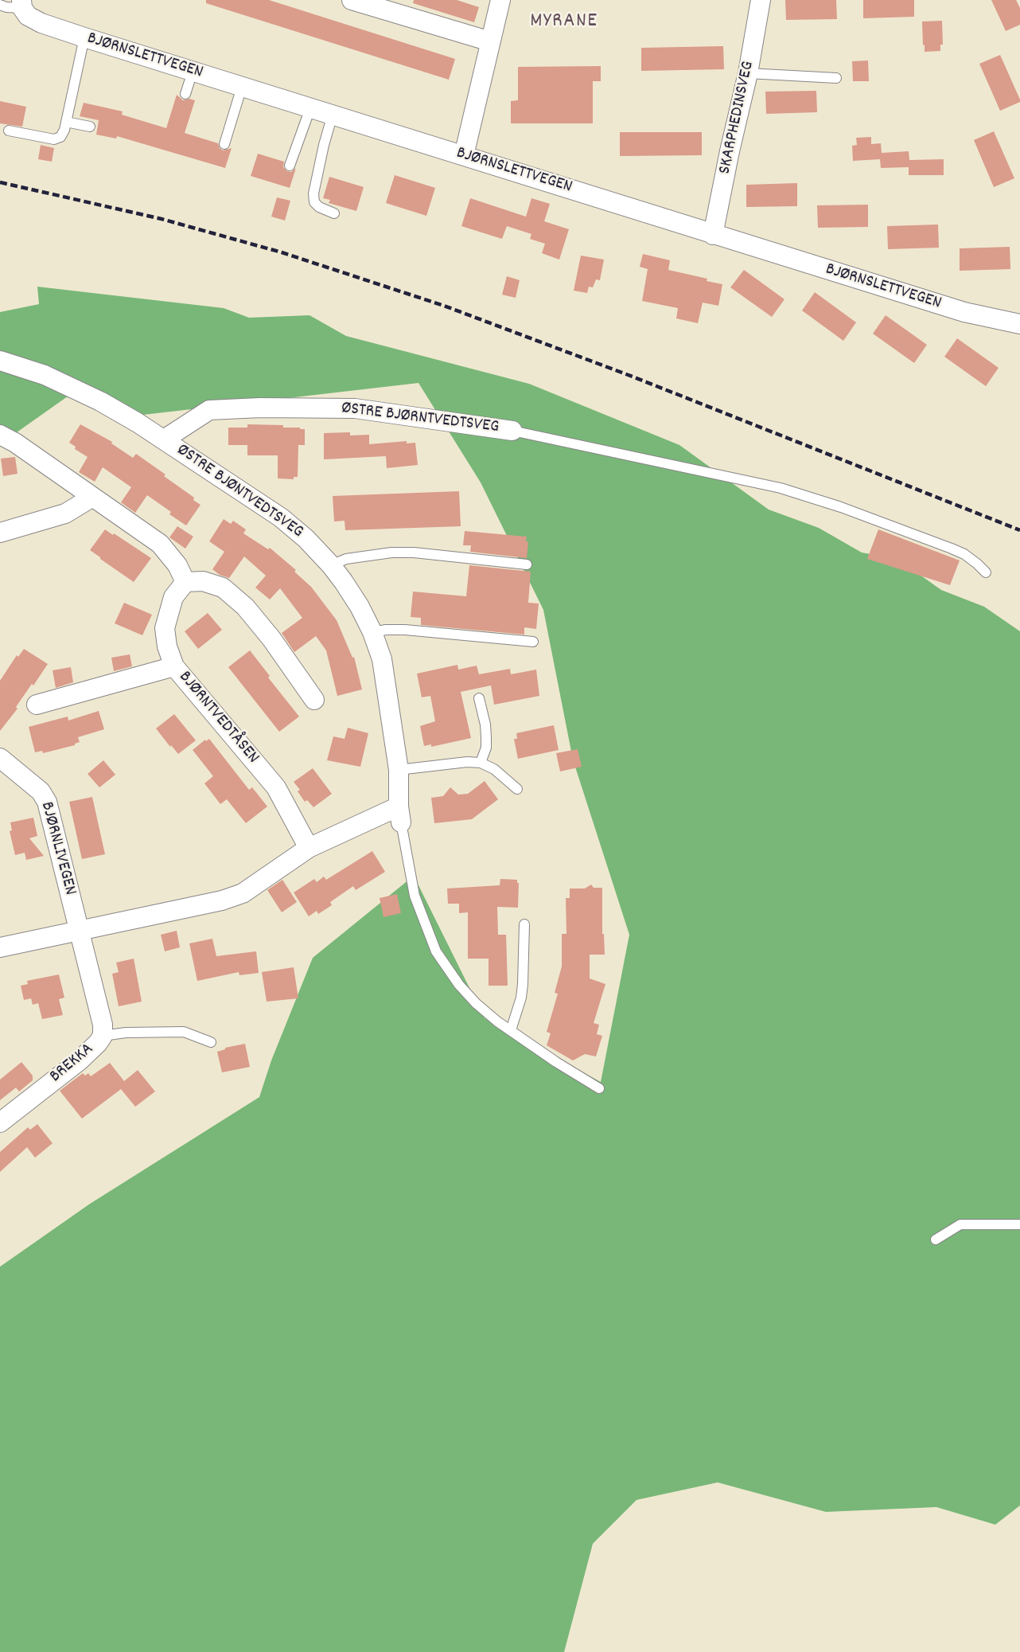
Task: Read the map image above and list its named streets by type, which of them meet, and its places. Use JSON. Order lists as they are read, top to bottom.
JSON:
{
  "streets": {
    "street": [
      "BJØRNSLETTVEGEN",
      "SKARPHEDINSVEG",
      "ØSTRE BJØRNTVEDTSVEG",
      "ØSTRE BJØNTVEDTSVEG",
      "BJØRNTVEDTÅSEN",
      "BJØRNLIVEGEN",
      "BREKKA"
    ]
  },
  "crossings": [
    ["BJØRNSLETTVEGEN", "SKARPHEDINSVEG"],
    ["ØSTRE BJØRNTVEDTSVEG", "ØSTRE BJØNTVEDTSVEG"],
    ["BJØRNLIVEGEN", "BREKKA"]
  ],
  "districts": ["MYRANE"]
}
